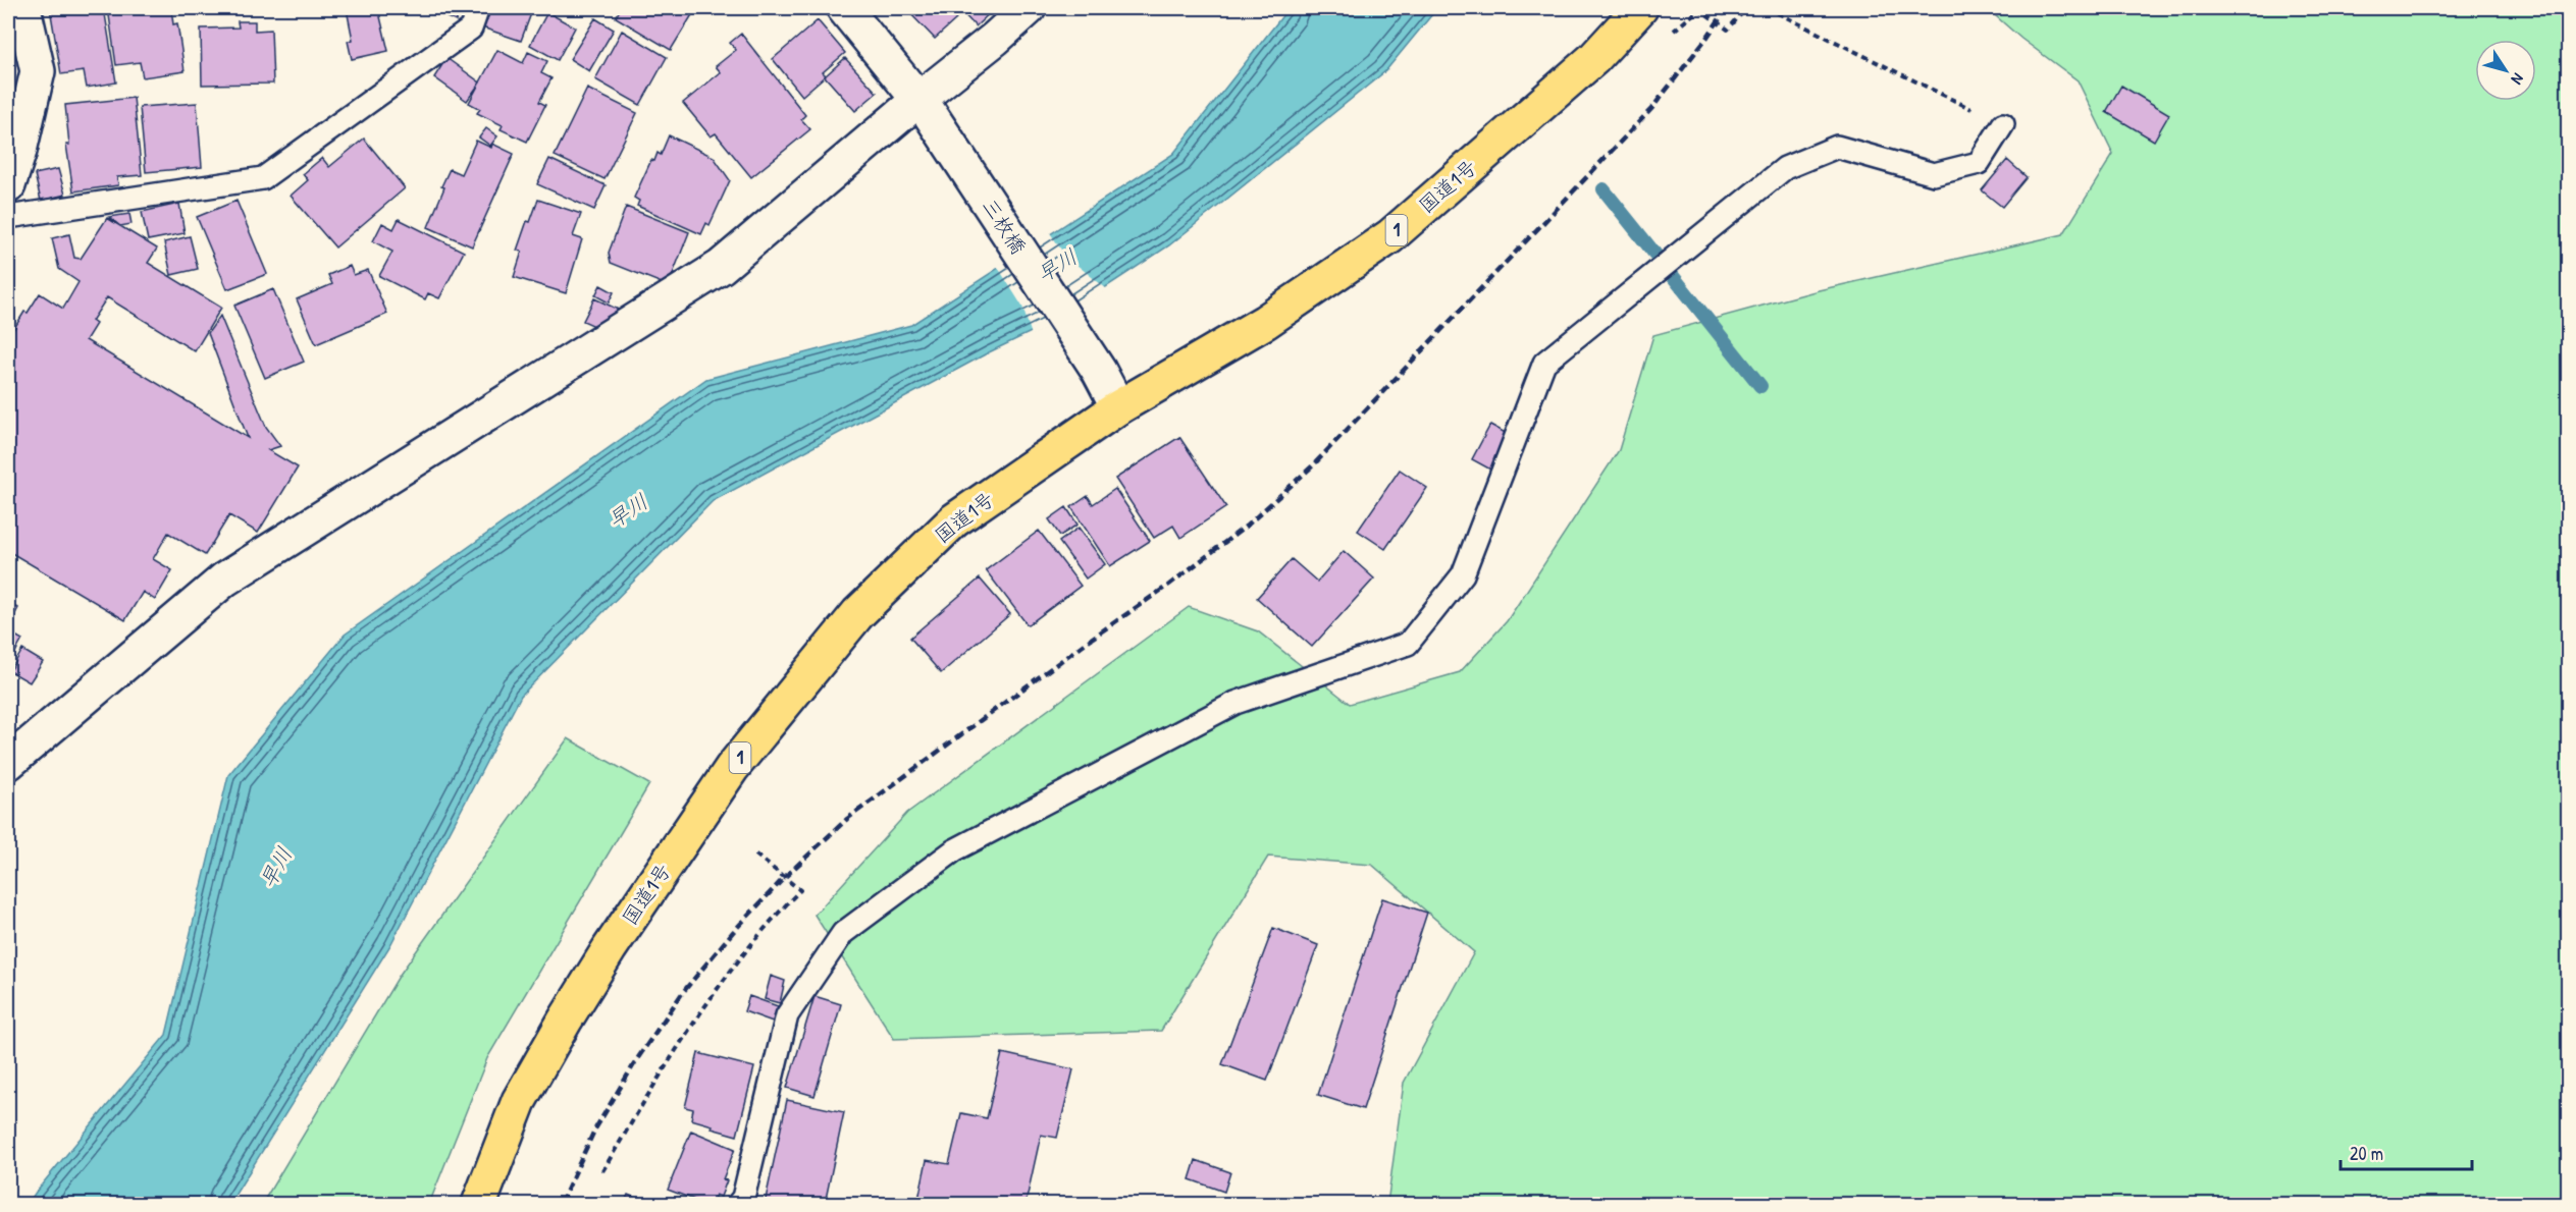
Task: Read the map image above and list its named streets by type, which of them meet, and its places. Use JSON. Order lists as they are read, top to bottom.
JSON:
{
  "streets": {
    "highway": ["国道1号", "1"],
    "street": ["三枚橋"]
  },
  "crossings": [
    ["国道1号", "三枚橋"]
  ],
  "water": ["早川"],
  "scale_bar": "20 m",
  "north": "bottom right"
}
